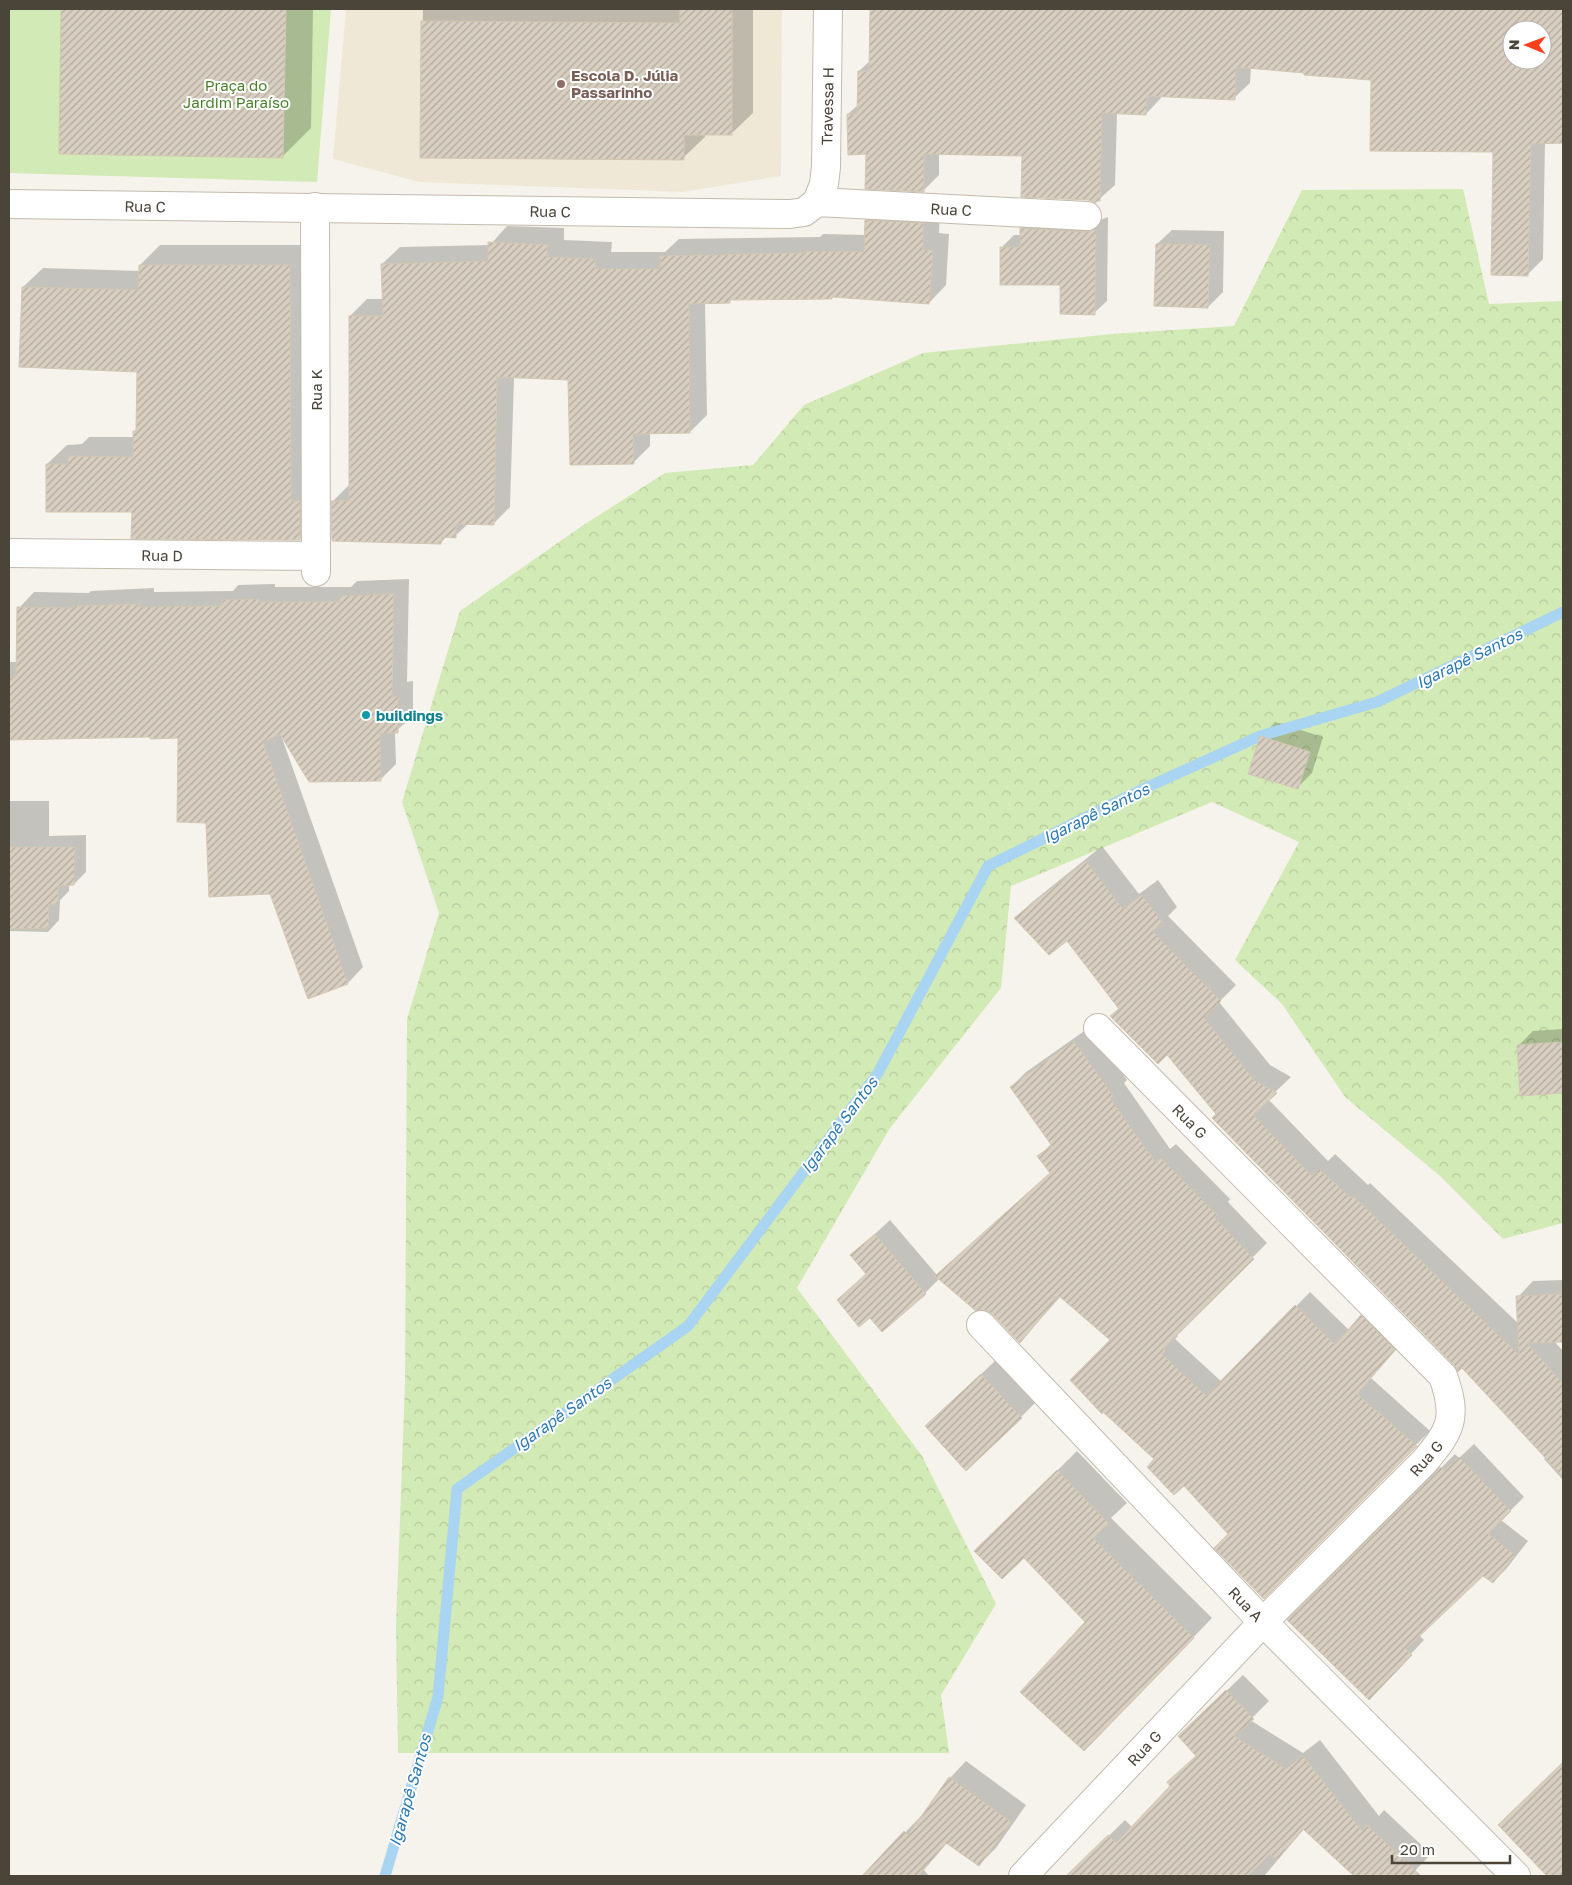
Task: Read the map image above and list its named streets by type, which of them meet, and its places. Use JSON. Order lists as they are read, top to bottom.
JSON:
{
  "streets": {
    "street": [
      "Travessa H",
      "Rua C",
      "Rua K",
      "Rua D",
      "Rua G",
      "Rua A"
    ]
  },
  "crossings": [
    ["Travessa H", "Rua C"],
    ["Rua C", "Rua K"],
    ["Rua K", "Rua D"],
    ["Rua G", "Rua A"]
  ],
  "water": ["Igarapê Santos"],
  "parks": ["Praça do Jardim Paraíso"],
  "places": ["Escola D. Júlia Passarinho", "buildings"],
  "scale_bar": "20 m",
  "north": "left"
}
